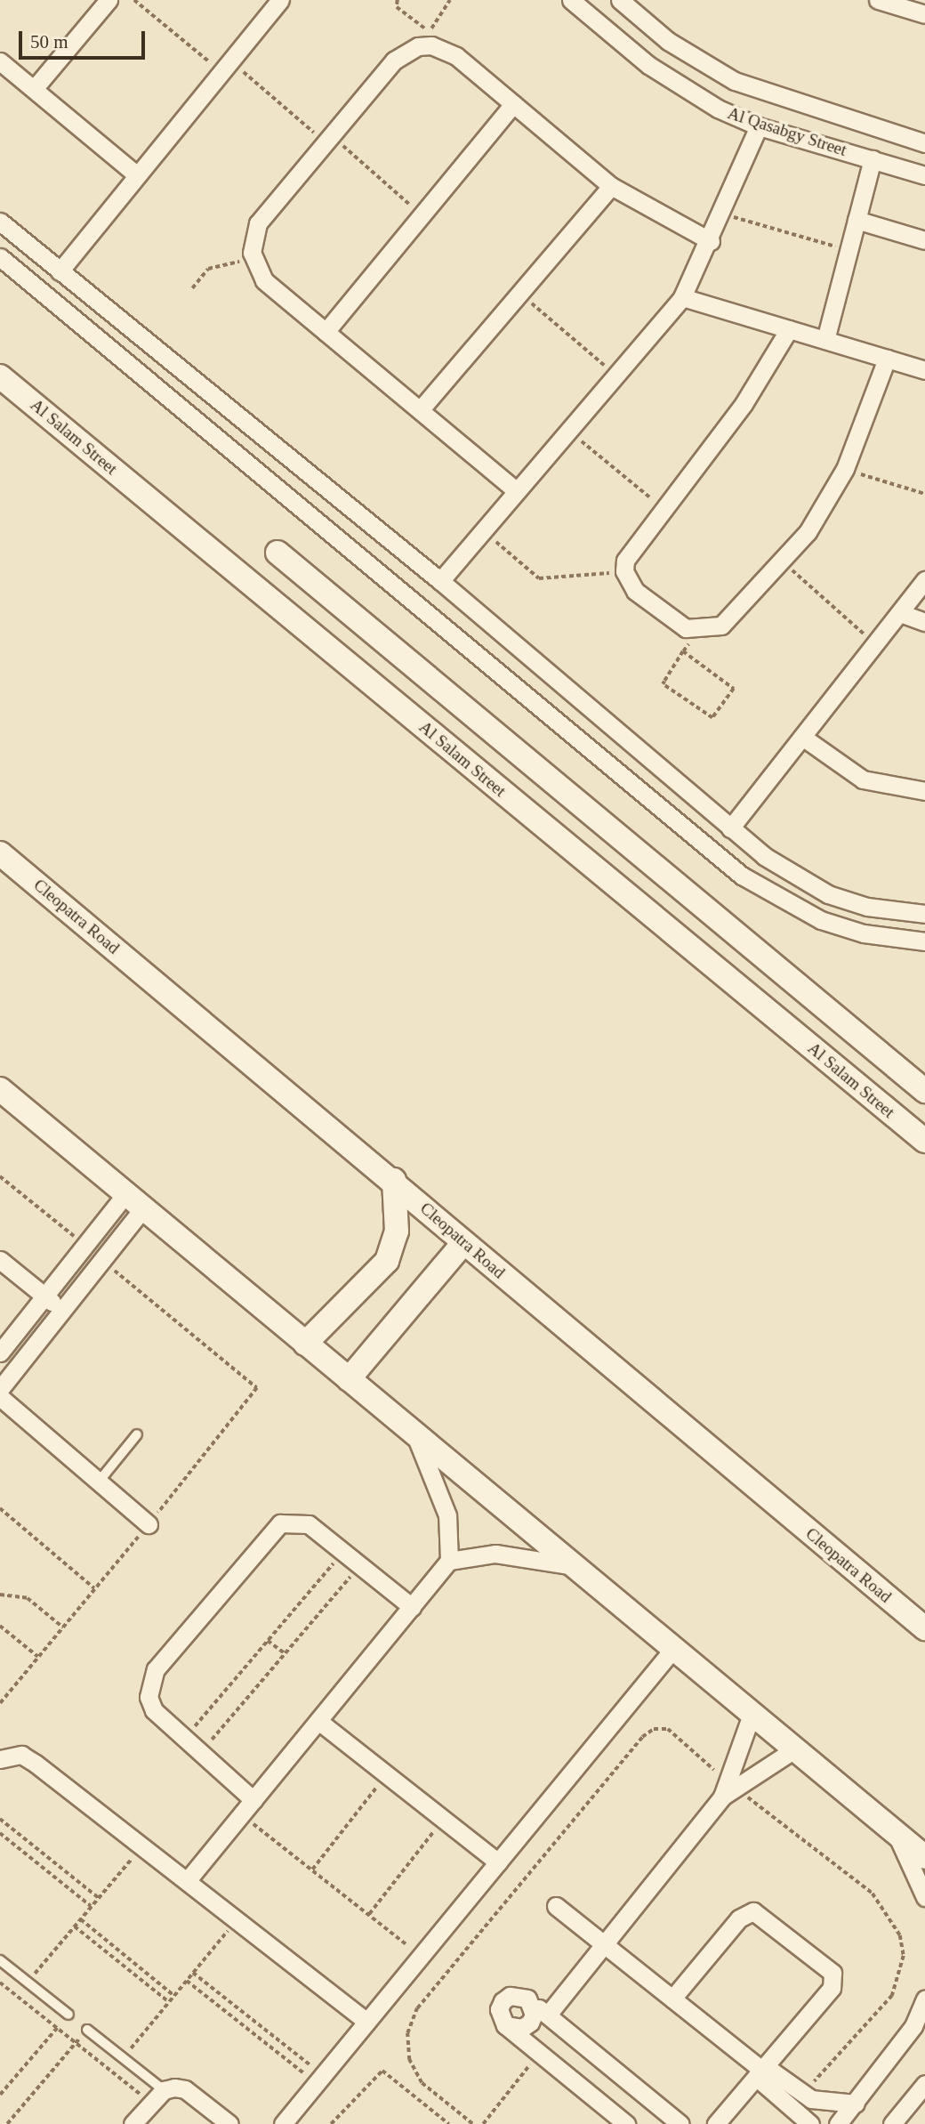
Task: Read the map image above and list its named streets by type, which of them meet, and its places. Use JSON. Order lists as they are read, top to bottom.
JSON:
{
  "streets": {
    "main road": ["Al Salam Street", "Cleopatra Road"],
    "street": ["Al Qasabgy Street"]
  },
  "scale_bar": "50 m"
}
